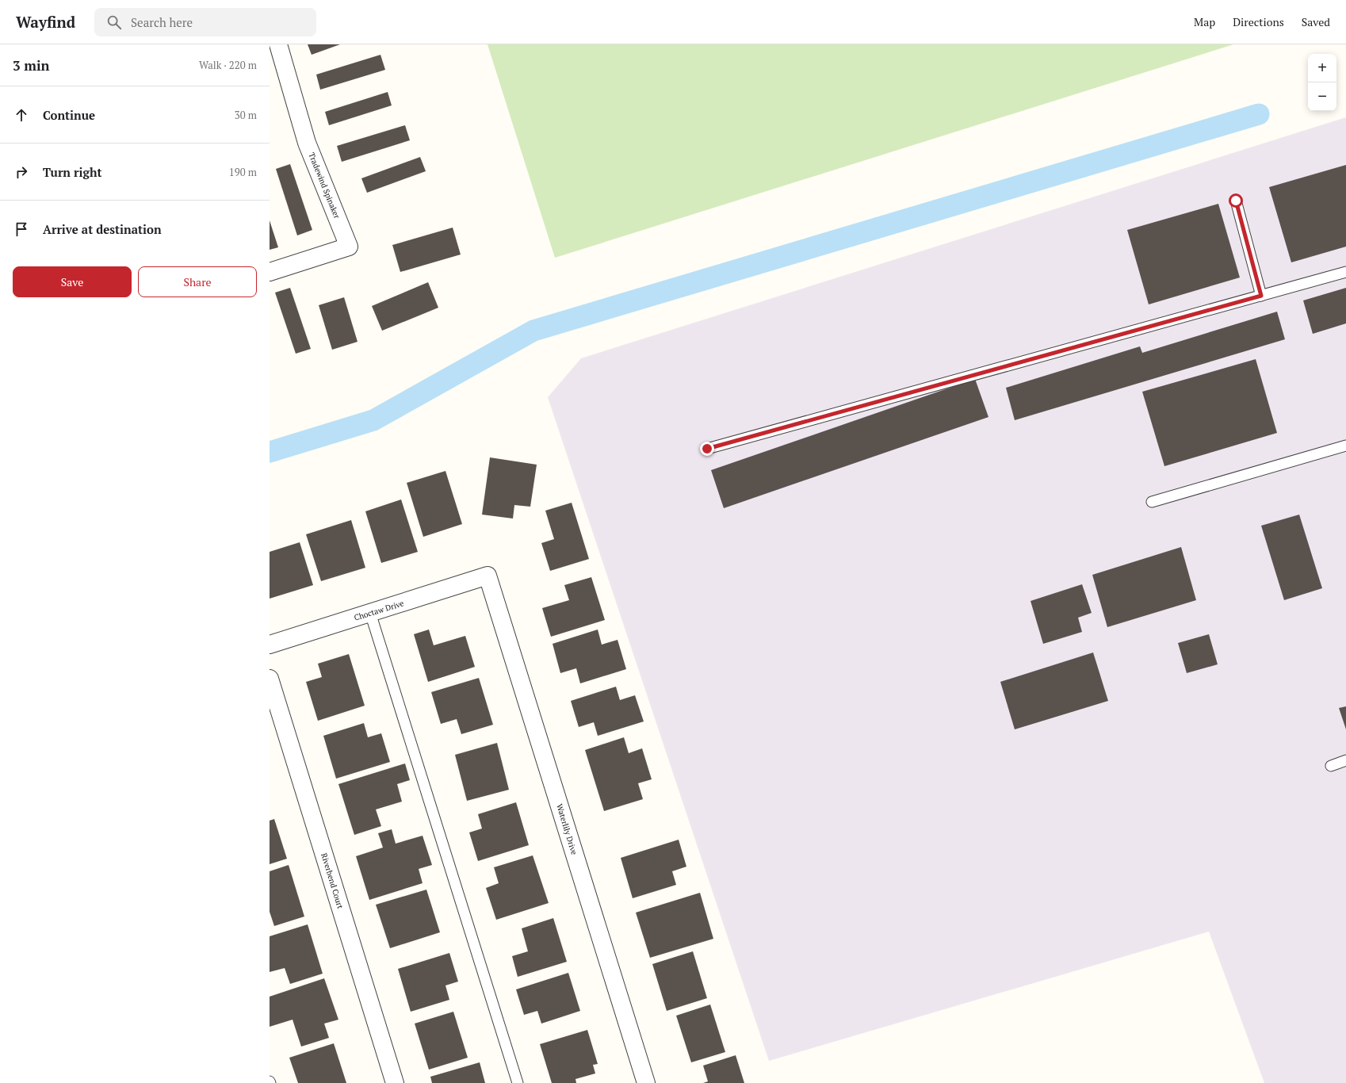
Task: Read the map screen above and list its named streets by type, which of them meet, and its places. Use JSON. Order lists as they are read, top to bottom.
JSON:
{
  "streets": {
    "street": [
      "Tradewind Spinaker",
      "Choctaw Drive",
      "Waterlily Drive",
      "Riverbend Court"
    ]
  },
  "crossings": [
    ["Choctaw Drive", "Waterlily Drive"]
  ],
  "page": {
    "header": "Wayfind",
    "search": "Search here",
    "nav": ["Map", "Directions", "Saved"],
    "heading": ["3 min", "Walk · 220 m"],
    "map_buttons": ["+", "−"],
    "list": [
      ["Continue", "30 m"],
      ["Turn right", "190 m"],
      "Arrive at destination"
    ],
    "buttons": ["Save", "Share"]
  }
}
